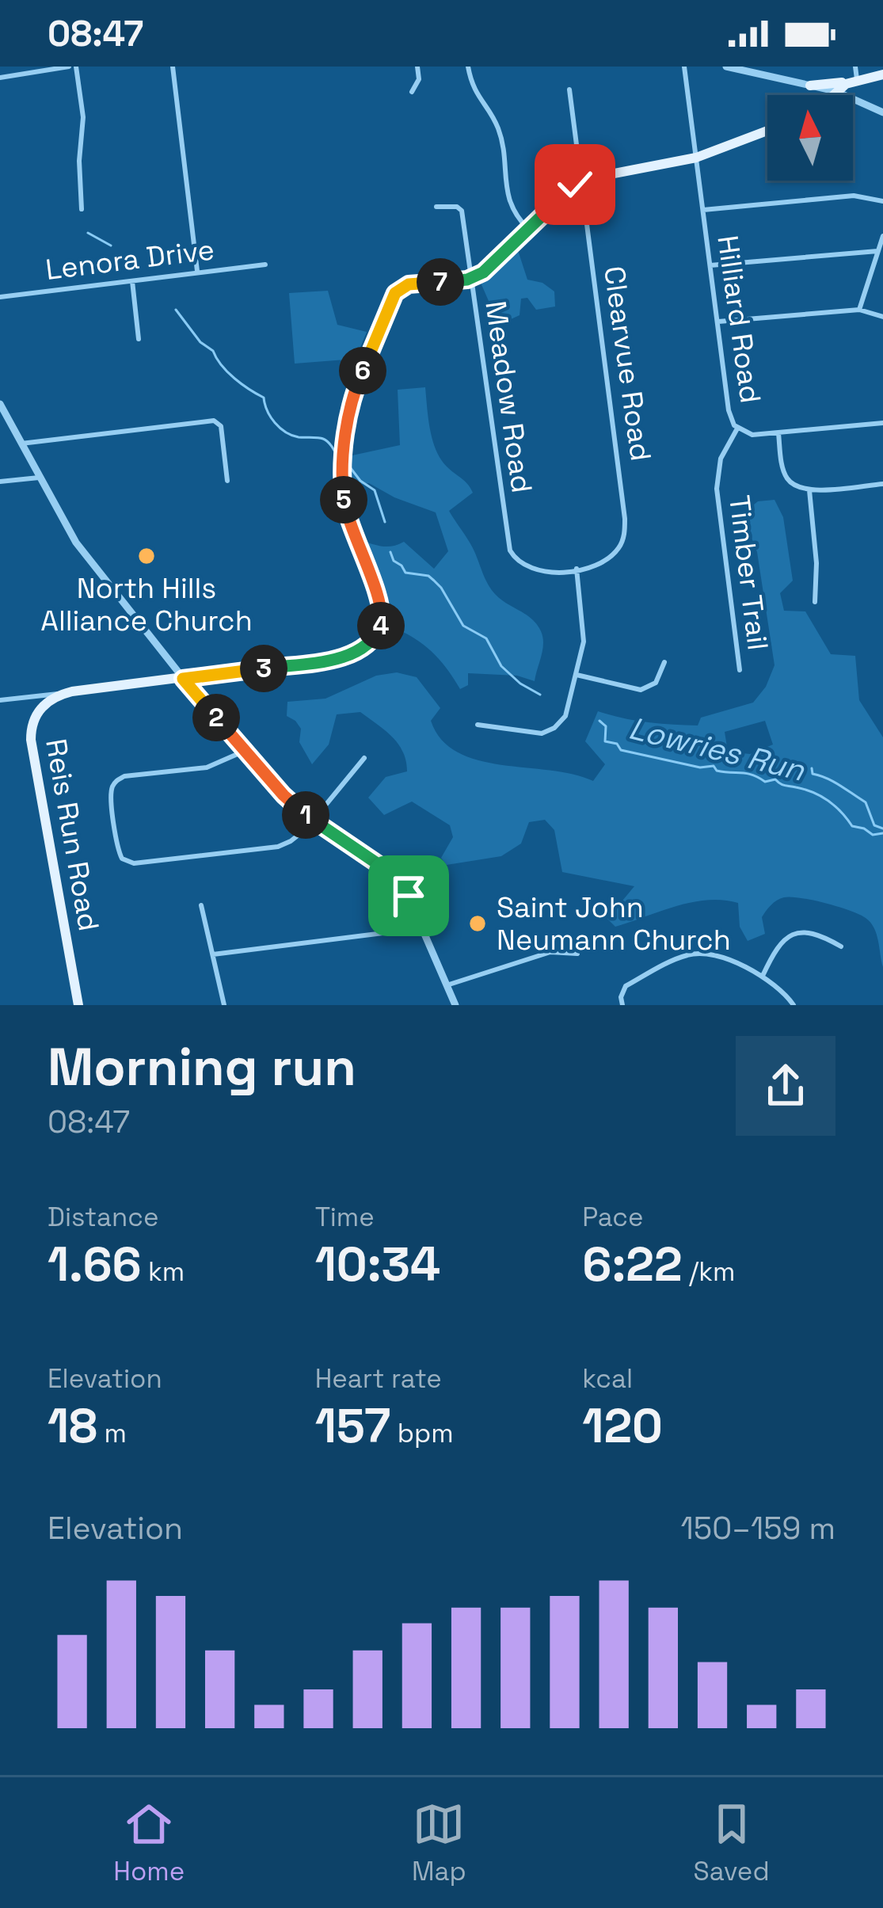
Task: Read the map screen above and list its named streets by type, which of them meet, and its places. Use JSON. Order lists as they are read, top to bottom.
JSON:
{
  "streets": {
    "main road": ["Reis Run Road"],
    "street": [
      "Lenora Drive",
      "Hilliard Road",
      "Clearvue Road",
      "Meadow Road",
      "Timber Trail"
    ]
  },
  "crossings": [
    ["Hilliard Road", "Timber Trail"],
    ["Clearvue Road", "Meadow Road"],
    ["Meadow Road", "Reis Run Road"]
  ],
  "water": ["Lowries Run"],
  "places": ["North Hills Alliance Church", "Saint John Neumann Church"],
  "north": "top",
  "page": {
    "status": "08:47",
    "pins": [
      "7",
      "6",
      "5",
      "4",
      "3",
      "2",
      "1"
    ],
    "heading": ["Morning run", "08:47"],
    "stats": [
      ["Distance", "1.66 km"],
      ["Time", "10:34"],
      ["Pace", "6:22 /km"],
      ["Elevation", "18 m"],
      ["Heart rate", "157 bpm"],
      ["kcal", "120"]
    ],
    "chart": ["Elevation", "150–159 m"],
    "tabs": ["Home", "Map", "Saved"]
  }
}
